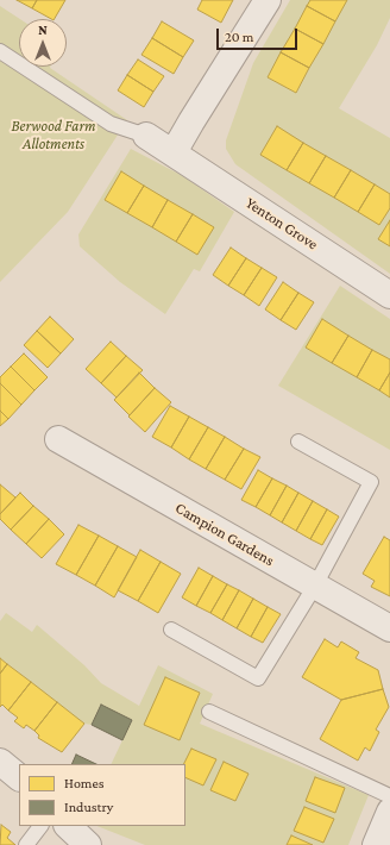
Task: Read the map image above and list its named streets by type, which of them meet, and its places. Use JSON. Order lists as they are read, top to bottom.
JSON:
{
  "streets": {
    "street": ["Yenton Grove", "Campion Gardens"]
  },
  "parks": ["Berwood Farm Allotments"],
  "legend": ["Homes", "Industry"],
  "scale_bar": "20 m",
  "north": "top"
}
